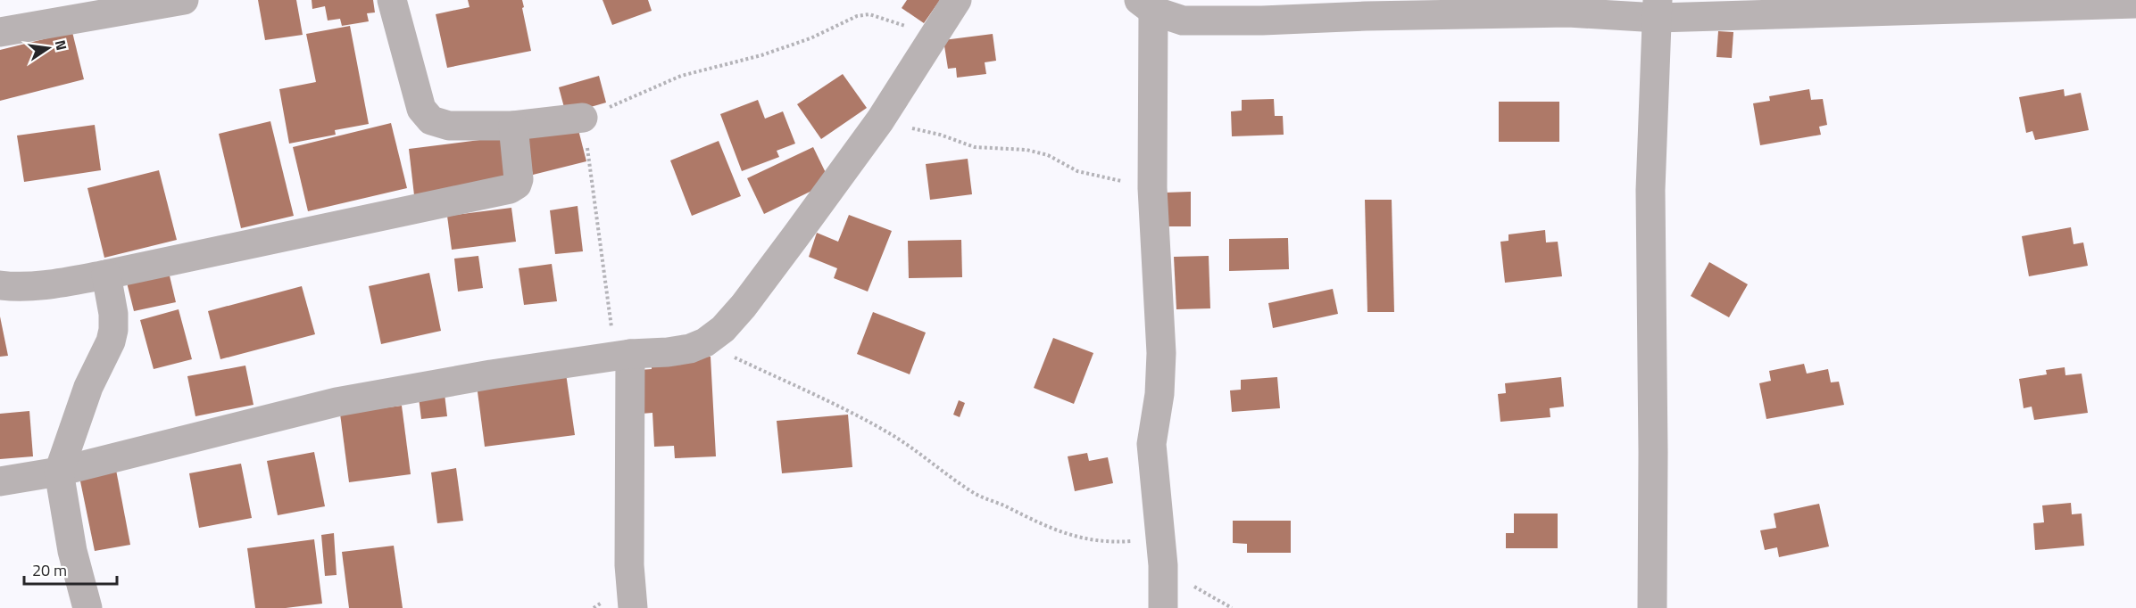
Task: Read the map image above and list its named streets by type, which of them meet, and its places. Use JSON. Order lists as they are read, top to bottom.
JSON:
{
  "scale_bar": "20 m",
  "north": "right"
}
